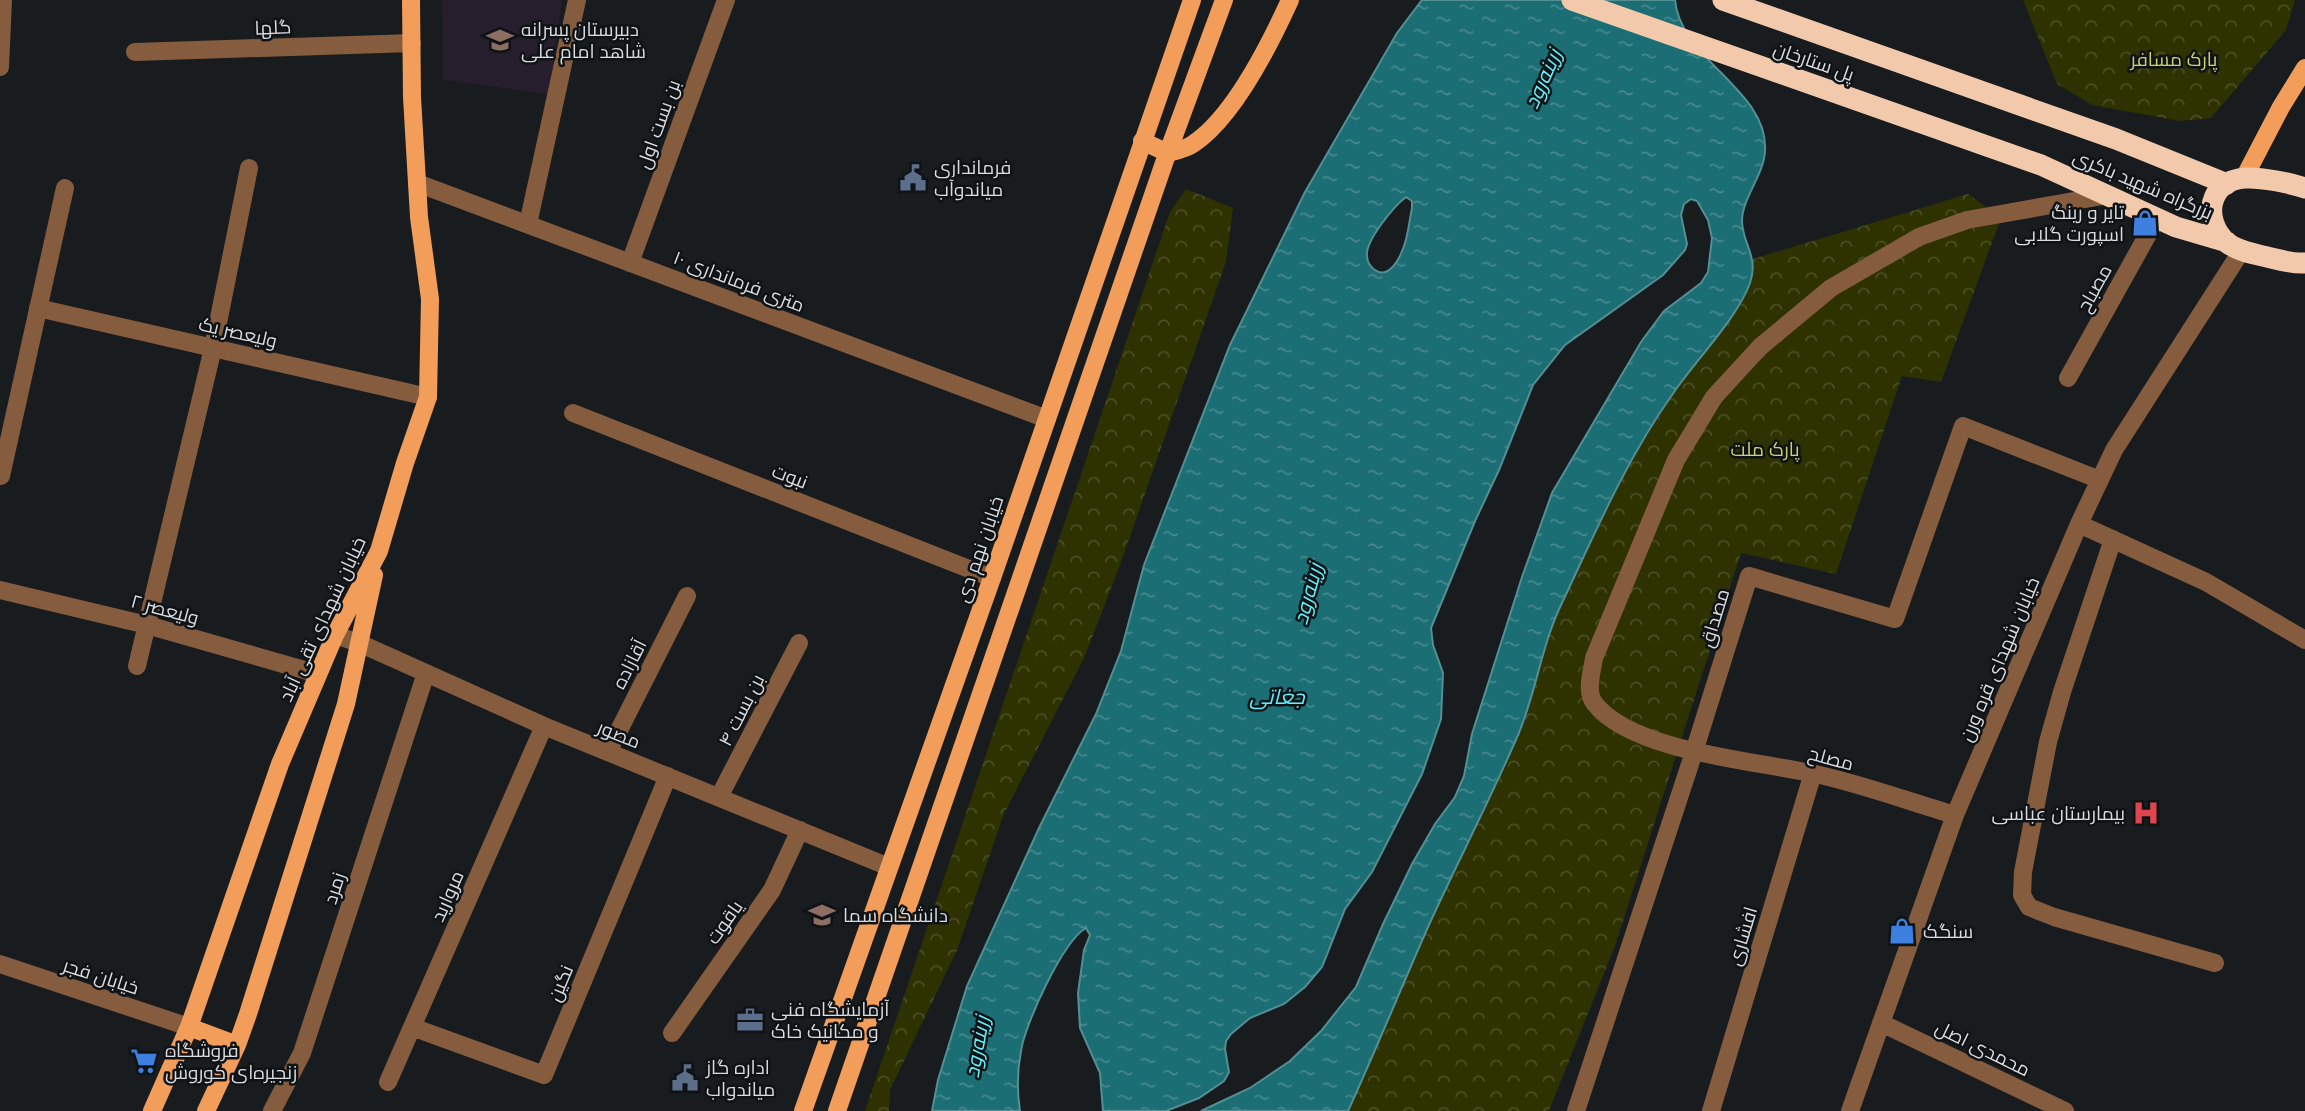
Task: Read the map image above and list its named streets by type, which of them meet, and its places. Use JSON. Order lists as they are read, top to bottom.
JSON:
{
  "streets": {
    "highway": ["پل ستارخان", "بزرگراه شهید باکری"],
    "main road": ["خیابان نهم دی", "خیابان شهدای تقی آباد"],
    "street": [
      "گلها",
      "بن بست اول",
      "۱۰ متری فرمانداری",
      "مصباح",
      "ولیعصر یک",
      "نبوت",
      "ولیعصر ۲",
      "مصداق",
      "خیابان شهدای قره ورن",
      "آقازاده",
      "بن بست ۴",
      "مصور",
      "مصلح",
      "زمرد",
      "مروارید",
      "یاقوت",
      "افشاری",
      "خیابان فجر",
      "نگین",
      "محمدی اصل"
    ]
  },
  "crossings": [
    ["گلها", "خیابان شهدای تقی آباد"],
    ["پل ستارخان", "بزرگراه شهید باکری"],
    ["بن بست اول", "۱۰ متری فرمانداری"],
    ["بزرگراه شهید باکری", "مصباح"],
    ["بزرگراه شهید باکری", "خیابان شهدای قره ورن"],
    ["بزرگراه شهید باکری", "مصلح"],
    ["۱۰ متری فرمانداری", "خیابان نهم دی"],
    ["۱۰ متری فرمانداری", "خیابان شهدای تقی آباد"],
    ["ولیعصر یک", "خیابان شهدای تقی آباد"],
    ["نبوت", "خیابان نهم دی"],
    ["خیابان نهم دی", "مصور"],
    ["ولیعصر ۲", "خیابان شهدای تقی آباد"],
    ["مصداق", "خیابان شهدای قره ورن"],
    ["مصداق", "مصلح"],
    ["خیابان شهدای تقی آباد", "مصور"],
    ["خیابان شهدای تقی آباد", "خیابان فجر"],
    ["خیابان شهدای قره ورن", "مصلح"],
    ["خیابان شهدای قره ورن", "محمدی اصل"],
    ["آقازاده", "مصور"],
    ["بن بست ۴", "مصور"],
    ["مصور", "زمرد"],
    ["مصور", "مروارید"],
    ["مصور", "یاقوت"],
    ["مصور", "نگین"],
    ["مصلح", "افشاری"],
    ["مروارید", "نگین"]
  ],
  "water": ["زرینه‌رود", "جغاتی"],
  "parks": ["پارک مسافر", "پارک ملت"],
  "places": {
    "school or university": ["دبیرستان پسرانه شاهد امام علی", "دانشگاه سما"],
    "public building": ["فرمانداری میاندوآب", "اداره گاز میاندواب"],
    "shop": ["تایر و رینگ اسپورت گلابی", "سنگک"],
    "hospital": ["بیمارستان عباسی"],
    "office": ["آزمایشگاه فنی و مکانیک خاک"],
    "supermarket": ["فروشگاه زنجیره‌ای کوروش"]
  }
}
